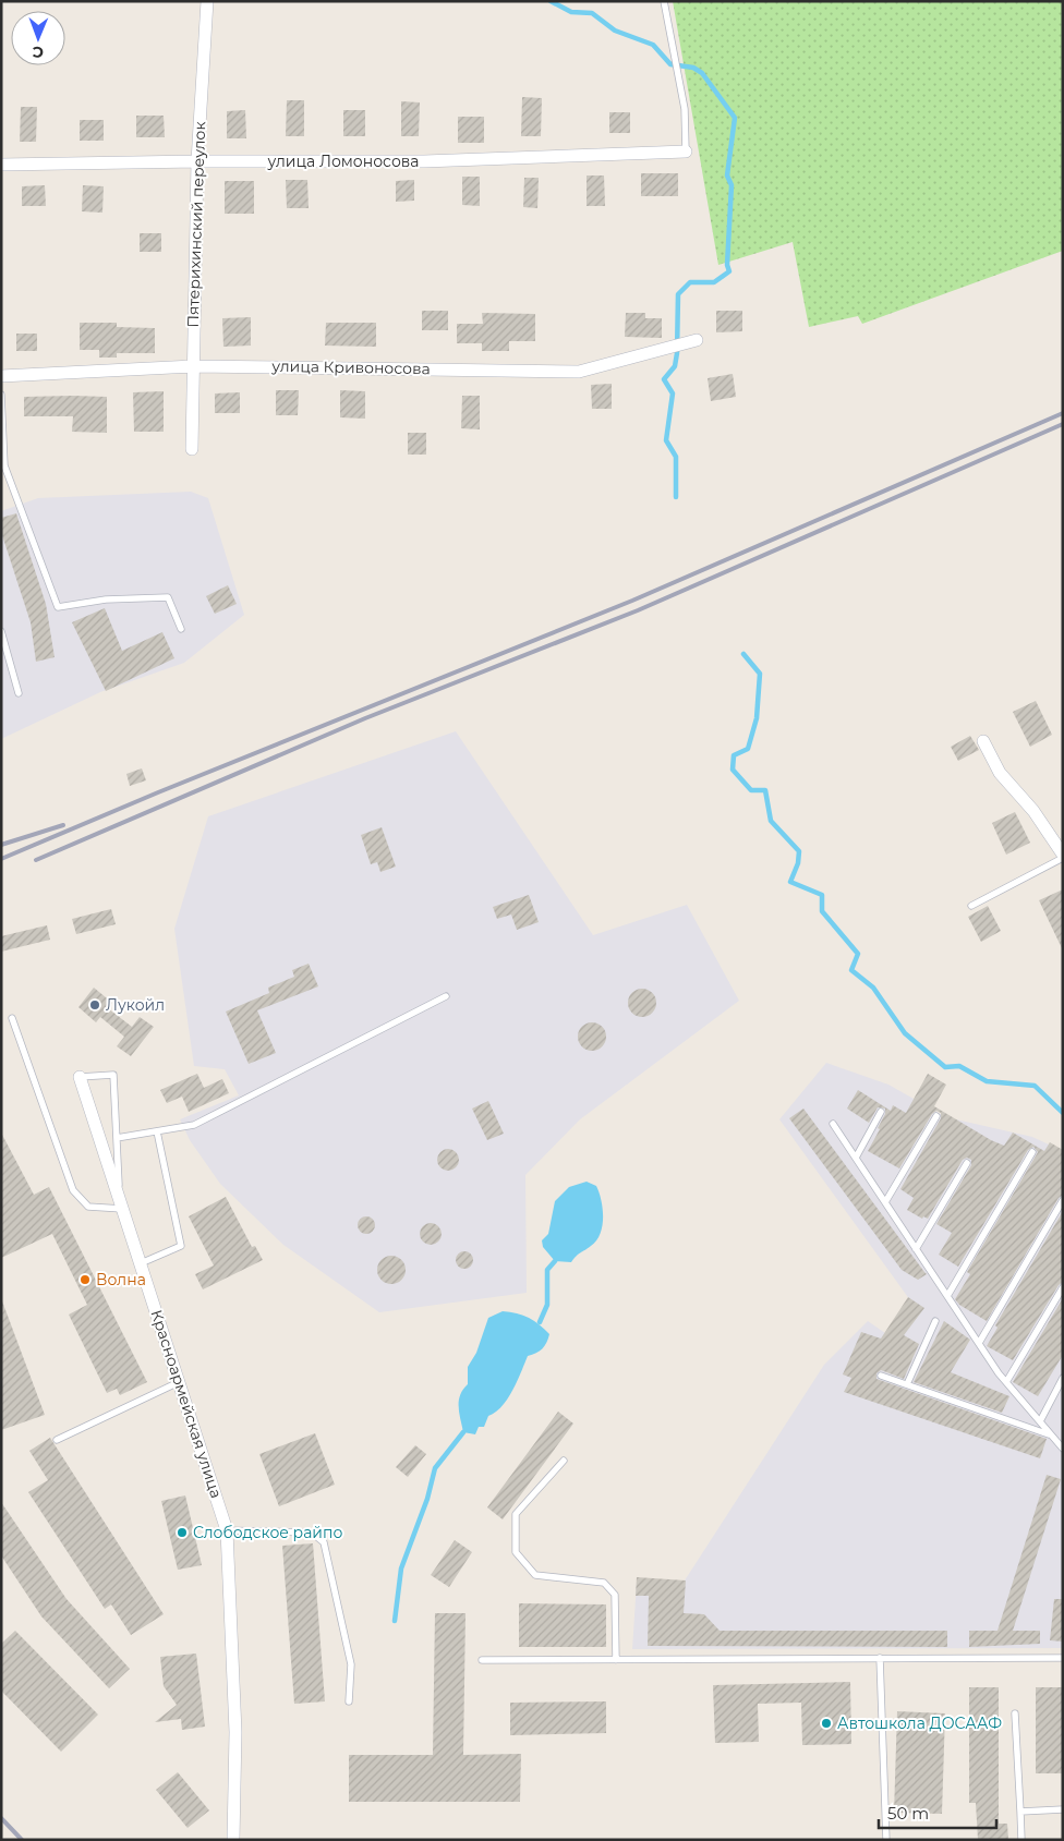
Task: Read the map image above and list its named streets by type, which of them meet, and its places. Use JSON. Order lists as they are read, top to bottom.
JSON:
{
  "streets": {
    "street": [
      "улица Ломоносова",
      "Пятерихинский переулок",
      "улица Кривоносова",
      "Красноармейская улица"
    ]
  },
  "crossings": [
    ["улица Ломоносова", "Пятерихинский переулок"],
    ["Пятерихинский переулок", "улица Кривоносова"]
  ],
  "places": [
    "Лукойл",
    "Волна",
    "Слободское райпо",
    "Автошкола ДОСААФ"
  ],
  "scale_bar": "50 m",
  "north": "bottom"
}
